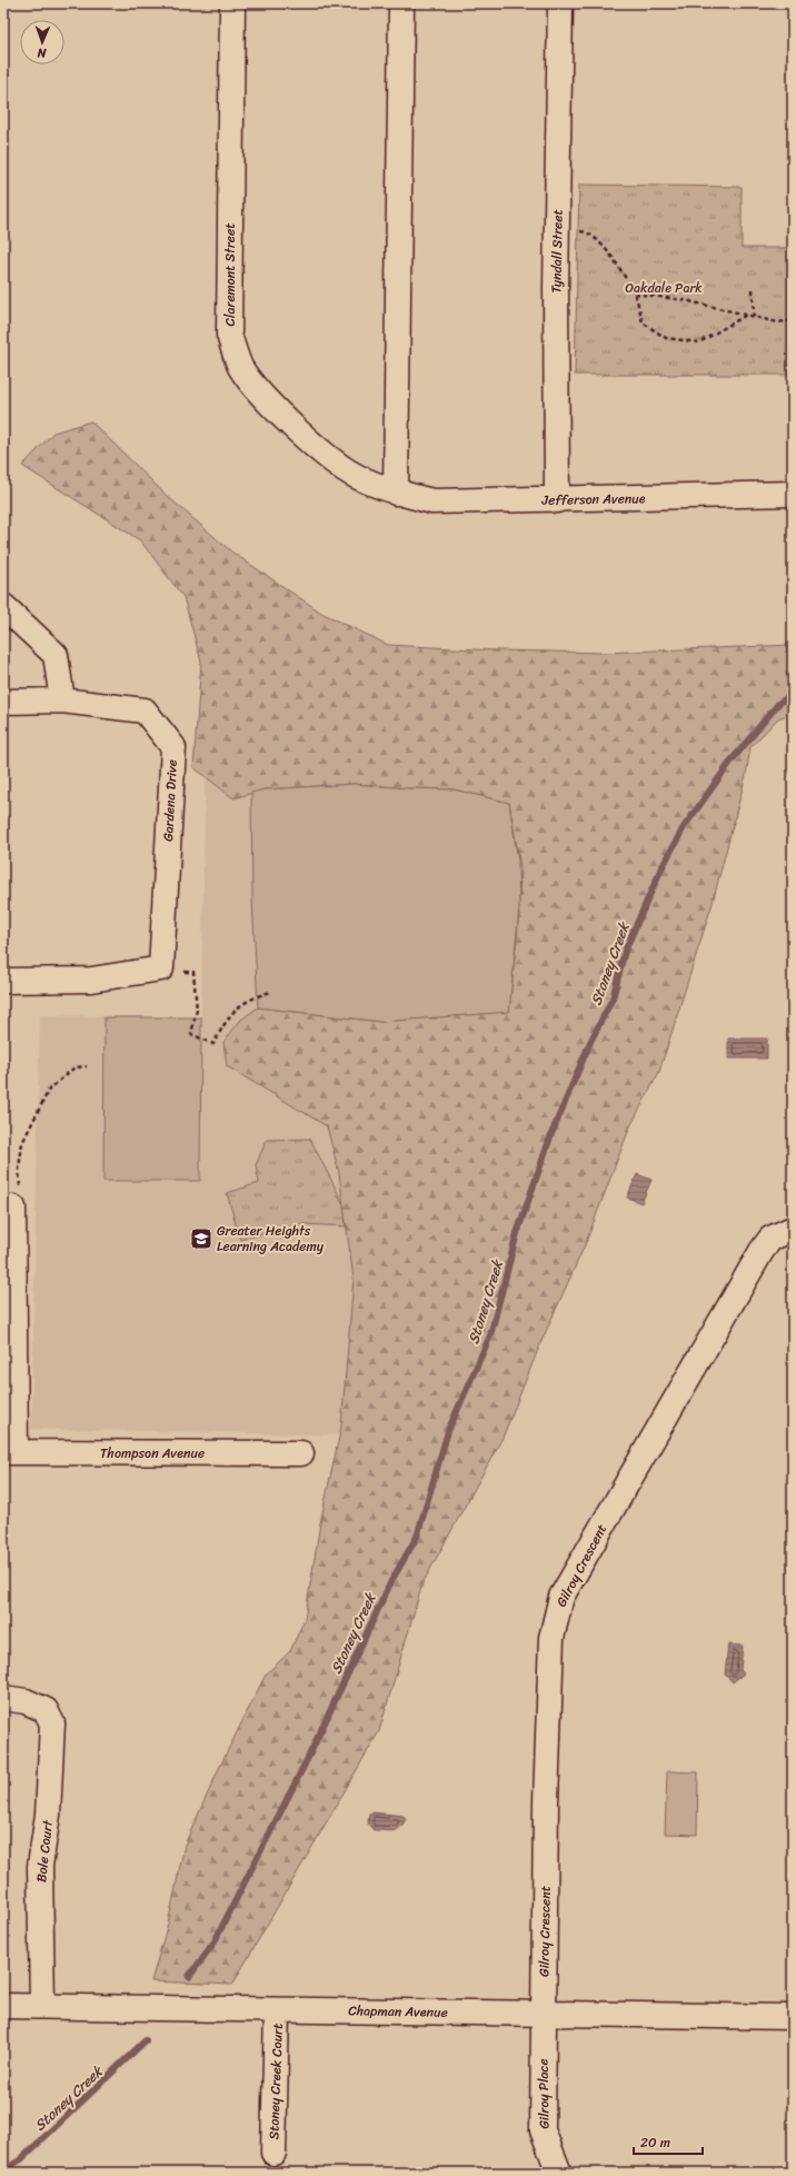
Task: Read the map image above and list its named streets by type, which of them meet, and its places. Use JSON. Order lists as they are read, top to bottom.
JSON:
{
  "streets": {
    "street": [
      "Tyndall Street",
      "Claremont Street",
      "Jefferson Avenue",
      "Gardena Drive",
      "Thompson Avenue",
      "Gilroy Crescent",
      "Bole Court",
      "Chapman Avenue",
      "Stoney Creek Court",
      "Gilroy Place"
    ]
  },
  "crossings": [
    ["Tyndall Street", "Jefferson Avenue"],
    ["Claremont Street", "Jefferson Avenue"],
    ["Gilroy Crescent", "Chapman Avenue"],
    ["Gilroy Crescent", "Gilroy Place"],
    ["Bole Court", "Chapman Avenue"],
    ["Chapman Avenue", "Stoney Creek Court"],
    ["Chapman Avenue", "Gilroy Place"]
  ],
  "water": ["Stoney Creek"],
  "parks": ["Oakdale Park"],
  "places": {
    "school or university": ["Greater Heights Learning Academy"]
  },
  "scale_bar": "20 m",
  "north": "bottom"
}
